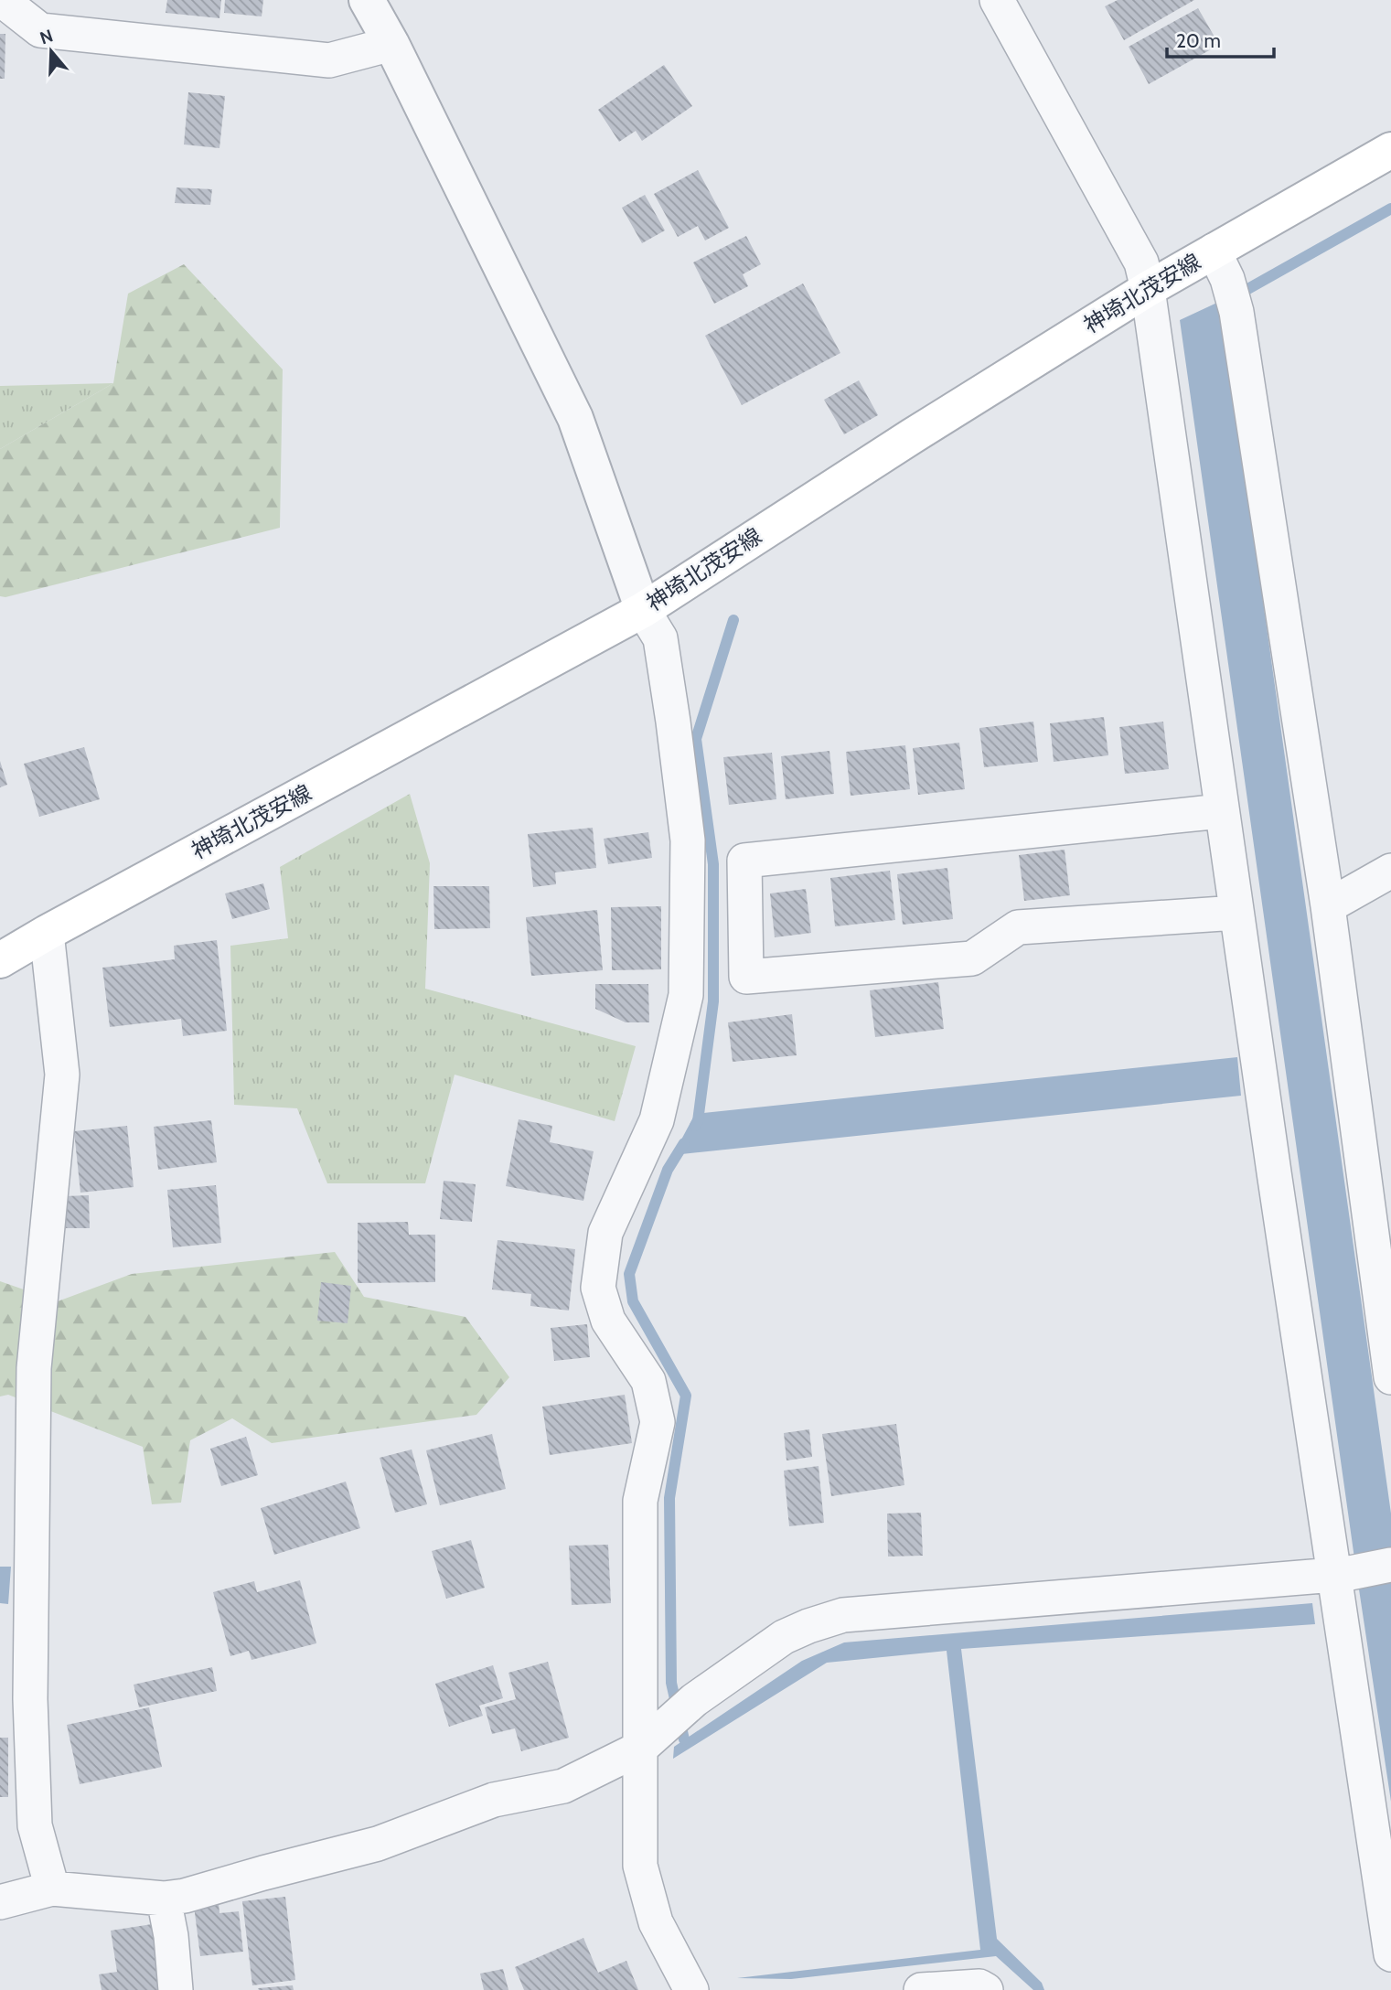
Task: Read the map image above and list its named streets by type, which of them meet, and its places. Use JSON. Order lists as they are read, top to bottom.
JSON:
{
  "streets": {
    "main road": ["神埼北茂安線"]
  },
  "scale_bar": "20 m",
  "north": "top"
}
